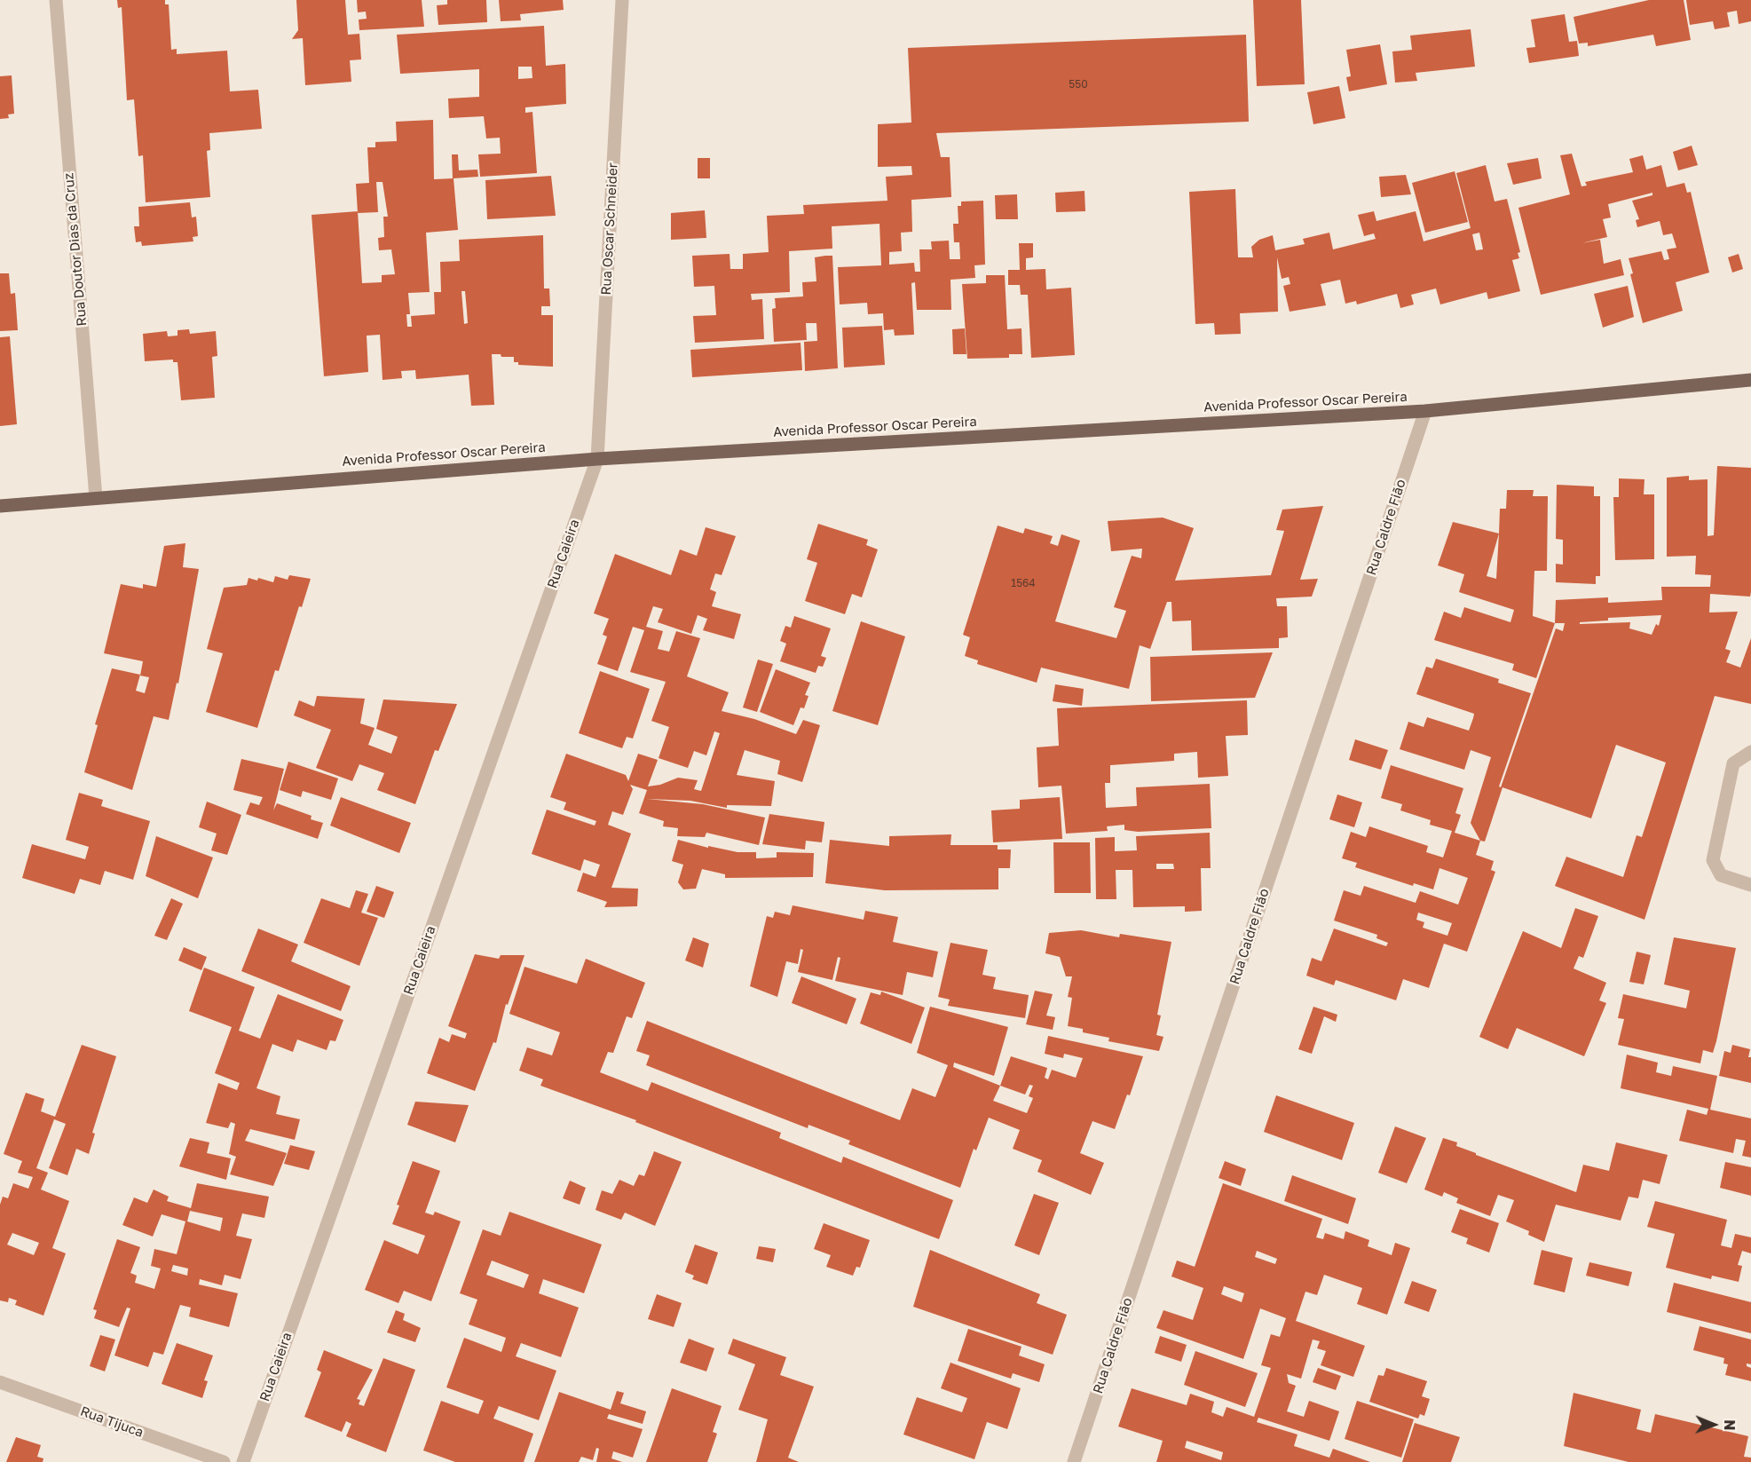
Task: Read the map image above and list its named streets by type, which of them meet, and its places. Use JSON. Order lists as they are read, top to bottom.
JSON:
{
  "streets": {
    "main road": ["Avenida Professor Oscar Pereira"],
    "street": [
      "Rua Oscar Schneider",
      "Rua Doutor Dias da Cruz",
      "Rua Caldre Fião",
      "Rua Caieira",
      "Rua Tijuca"
    ]
  },
  "crossings": [
    ["Rua Oscar Schneider", "Avenida Professor Oscar Pereira"],
    ["Rua Oscar Schneider", "Rua Caieira"],
    ["Rua Doutor Dias da Cruz", "Avenida Professor Oscar Pereira"],
    ["Avenida Professor Oscar Pereira", "Rua Caldre Fião"],
    ["Avenida Professor Oscar Pereira", "Rua Caieira"]
  ],
  "house_numbers": ["550", "1564"],
  "north": "right"
}
